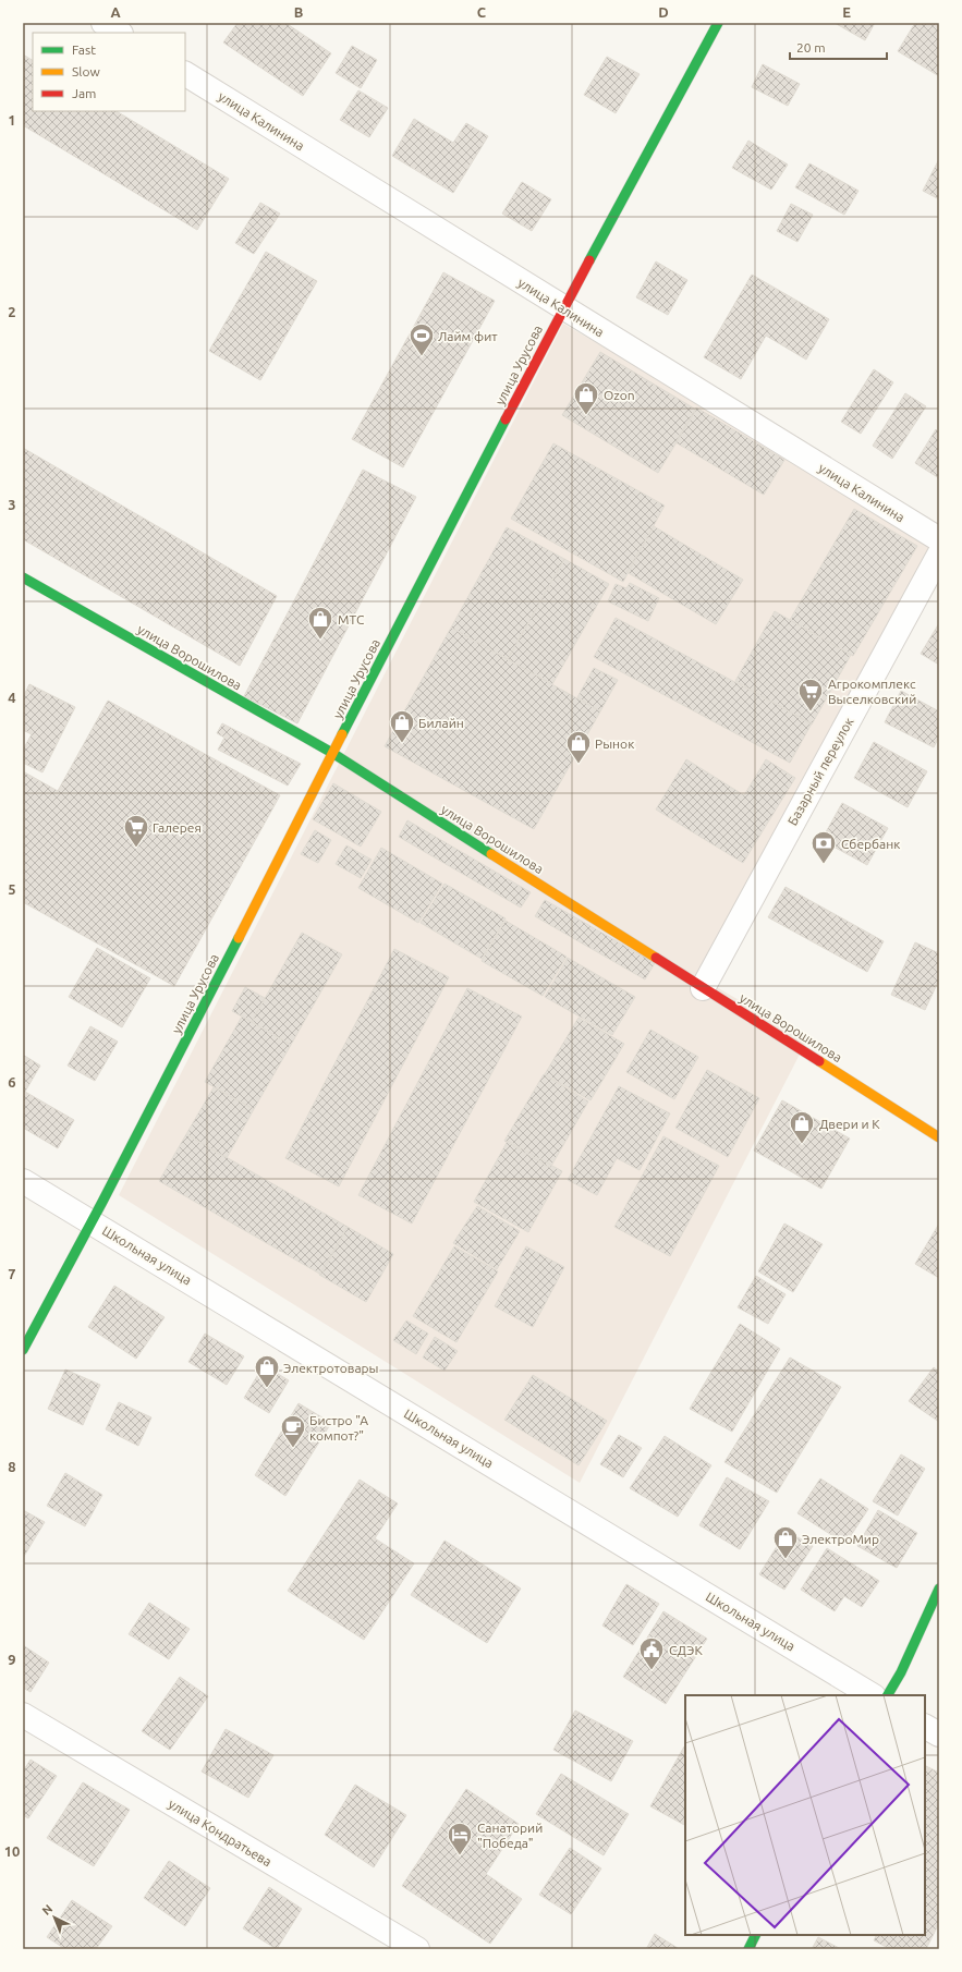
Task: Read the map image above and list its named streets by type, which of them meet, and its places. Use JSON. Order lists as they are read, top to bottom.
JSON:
{
  "streets": {
    "street": [
      "улица Калинина",
      "улица Урусова",
      "улица Ворошилова",
      "Базарный переулок",
      "Школьная улица",
      "улица Кондратьева"
    ]
  },
  "crossings": [
    ["улица Калинина", "улица Урусова"],
    ["улица Урусова", "улица Ворошилова"],
    ["улица Урусова", "Школьная улица"],
    ["улица Ворошилова", "Базарный переулок"]
  ],
  "places": {
    "sports": ["Лайм фит"],
    "shop": [
      "Ozon",
      "МТС",
      "Билайн",
      "Рынок",
      "Двери и К",
      "Электротовары",
      "ЭлектроМир"
    ],
    "supermarket": ["Агрокомплекс Выселковский", "Галерея"],
    "bank": ["Сбербанк"],
    "cafe": ["Бистро \"А компот?\""],
    "public building": ["СДЭК"],
    "hotel": ["Санаторий \"Победа\""]
  },
  "legend": ["Fast", "Slow", "Jam"],
  "scale_bar": "20 m",
  "north": "top left",
  "grid": {
    "columns": [
      "A",
      "B",
      "C",
      "D",
      "E"
    ],
    "rows": [
      "1",
      "2",
      "3",
      "4",
      "5",
      "6",
      "7",
      "8",
      "9",
      "10"
    ]
  }
}
